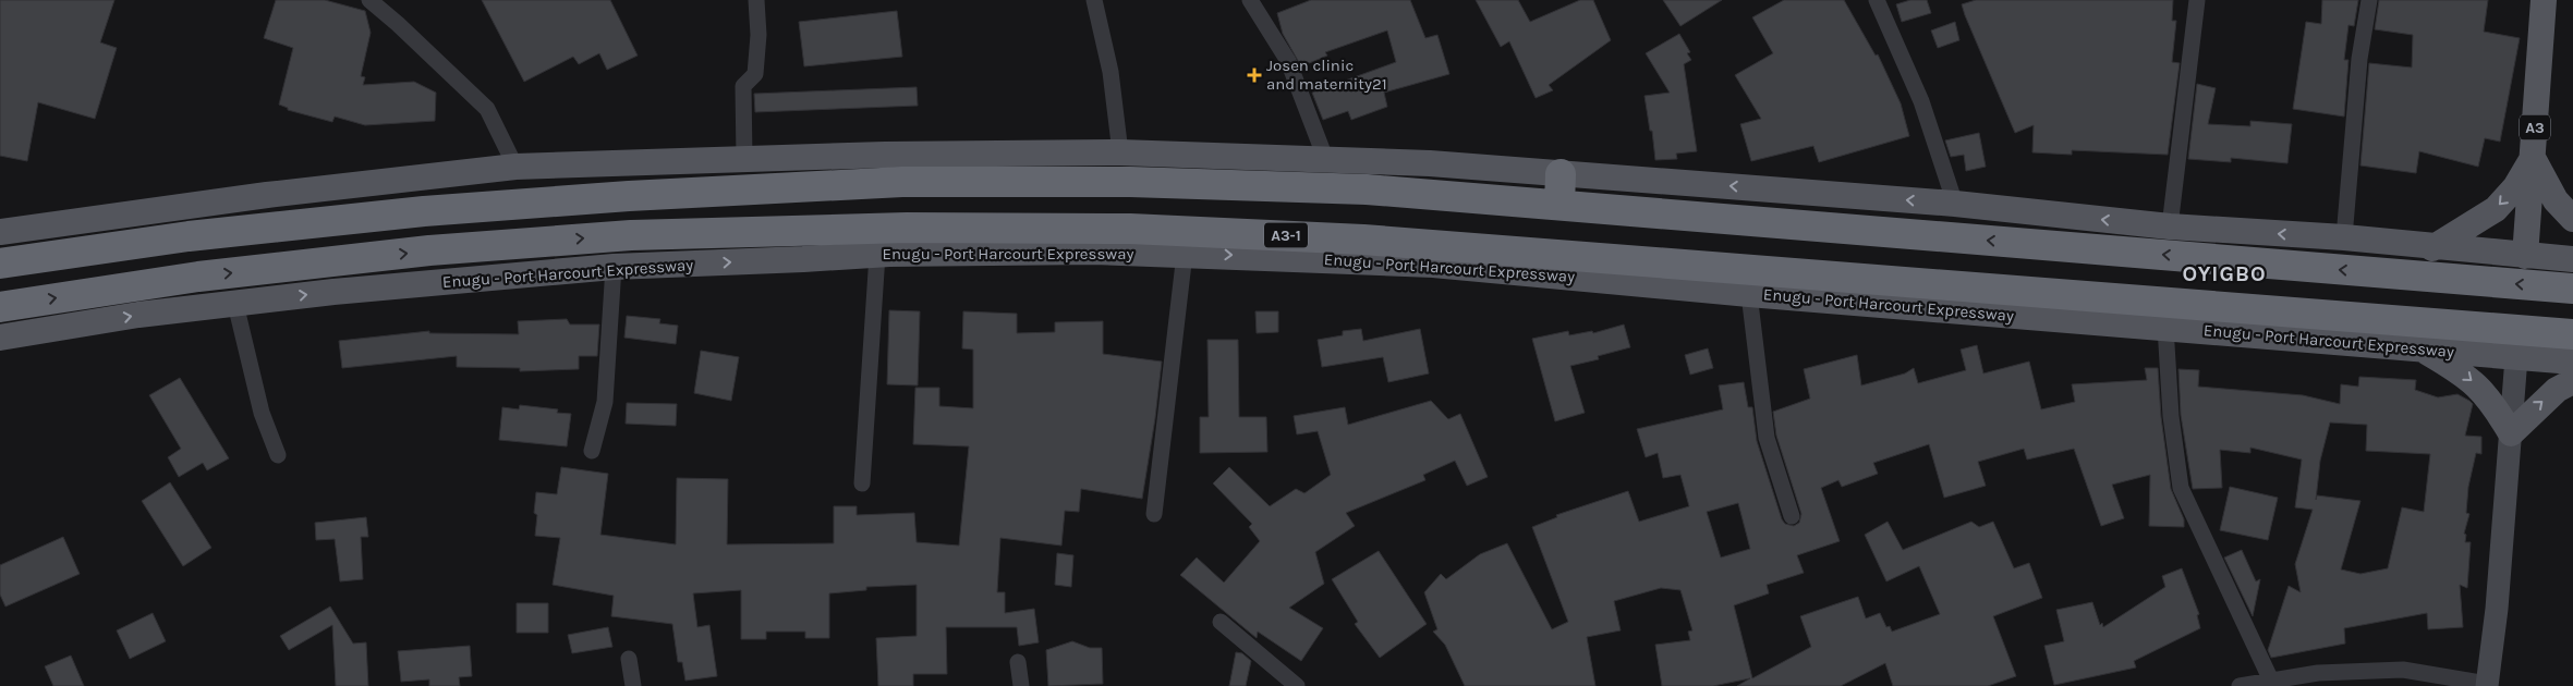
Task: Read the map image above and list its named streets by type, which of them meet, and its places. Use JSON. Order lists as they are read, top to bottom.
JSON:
{
  "streets": {
    "highway": ["A3-1", "Enugu - Port Harcourt Expressway"],
    "main road": ["A3"]
  },
  "districts": ["OYIGBO"],
  "places": {
    "health": ["Josen clinic and maternity21"]
  }
}
